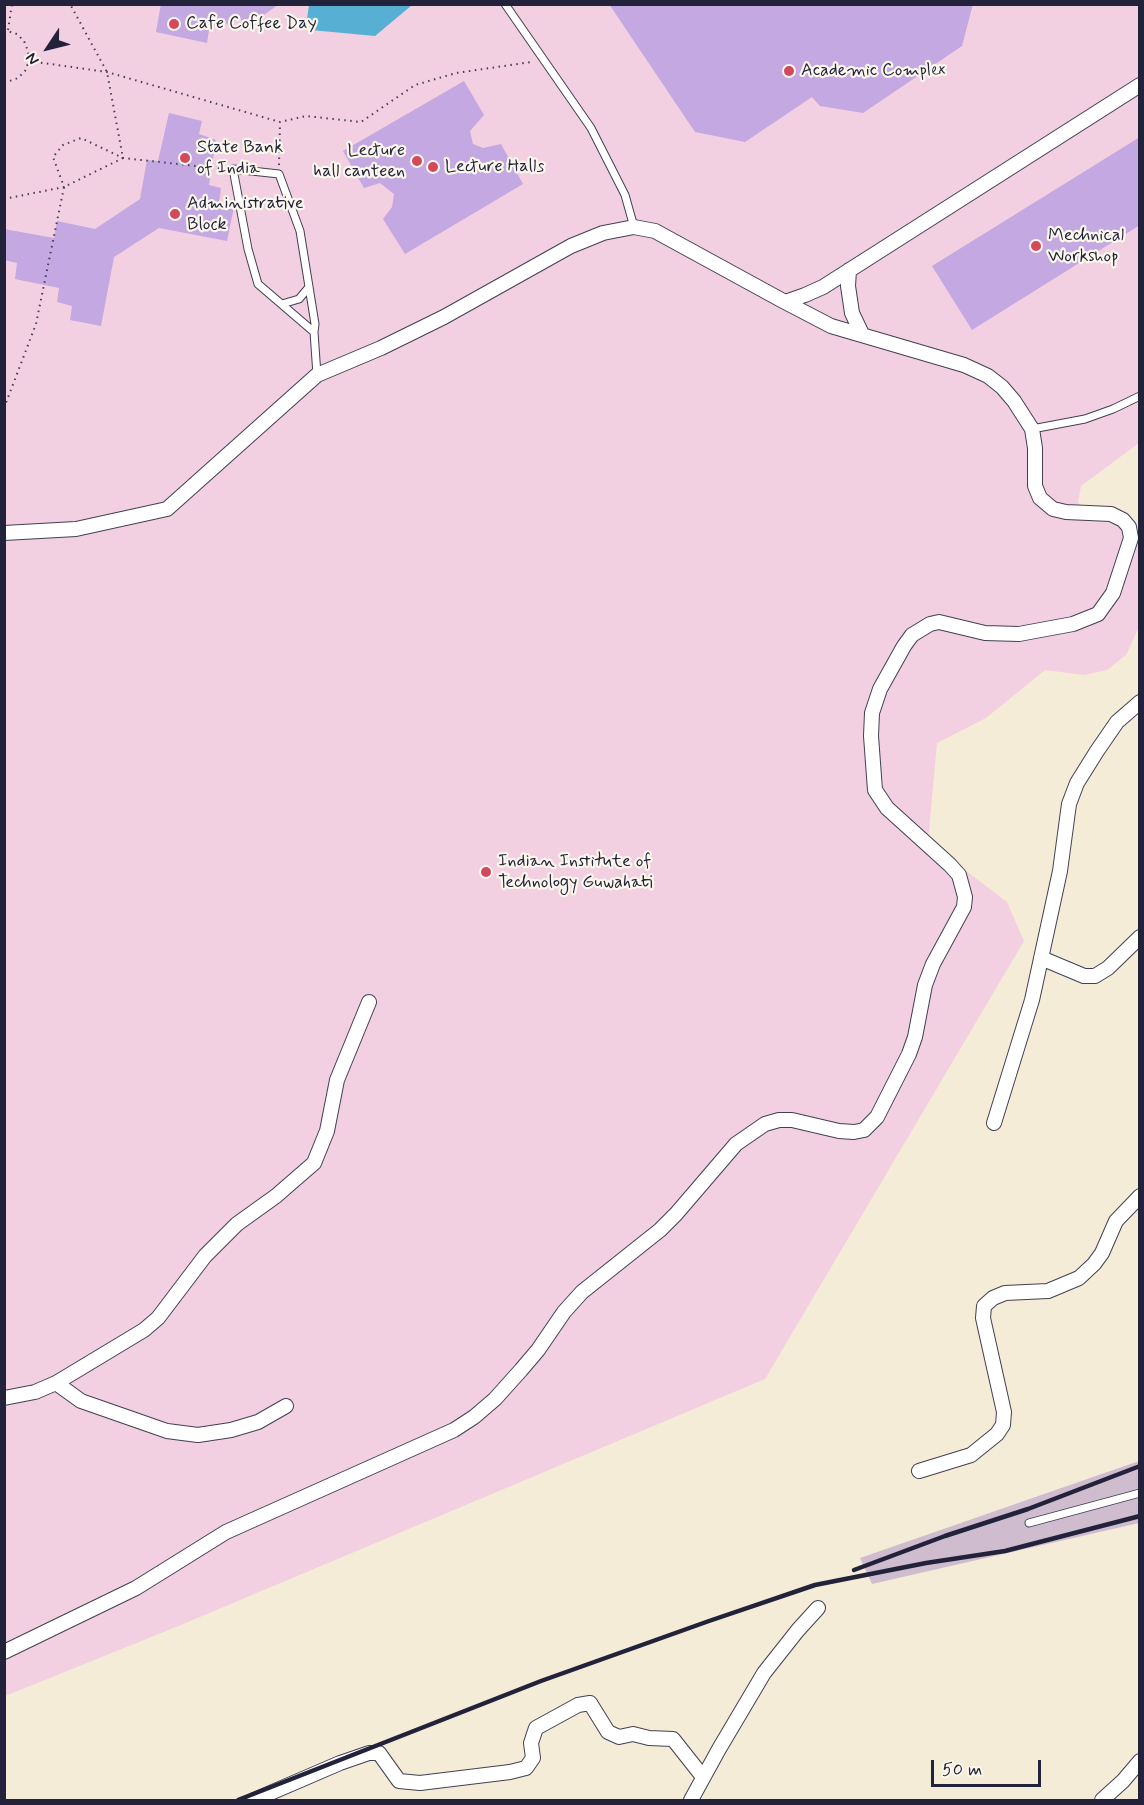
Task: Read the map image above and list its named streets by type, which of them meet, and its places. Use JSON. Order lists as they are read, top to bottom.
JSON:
{
  "places": [
    "Cafe Coffee Day",
    "Academic Complex",
    "State Bank of India",
    "Lecture hall canteen",
    "Lecture Halls",
    "Administrative Block",
    "Mechnical Workshop",
    "Indian Institute of Technology Guwahati"
  ],
  "scale_bar": "50 m",
  "north": "bottom left"
}
